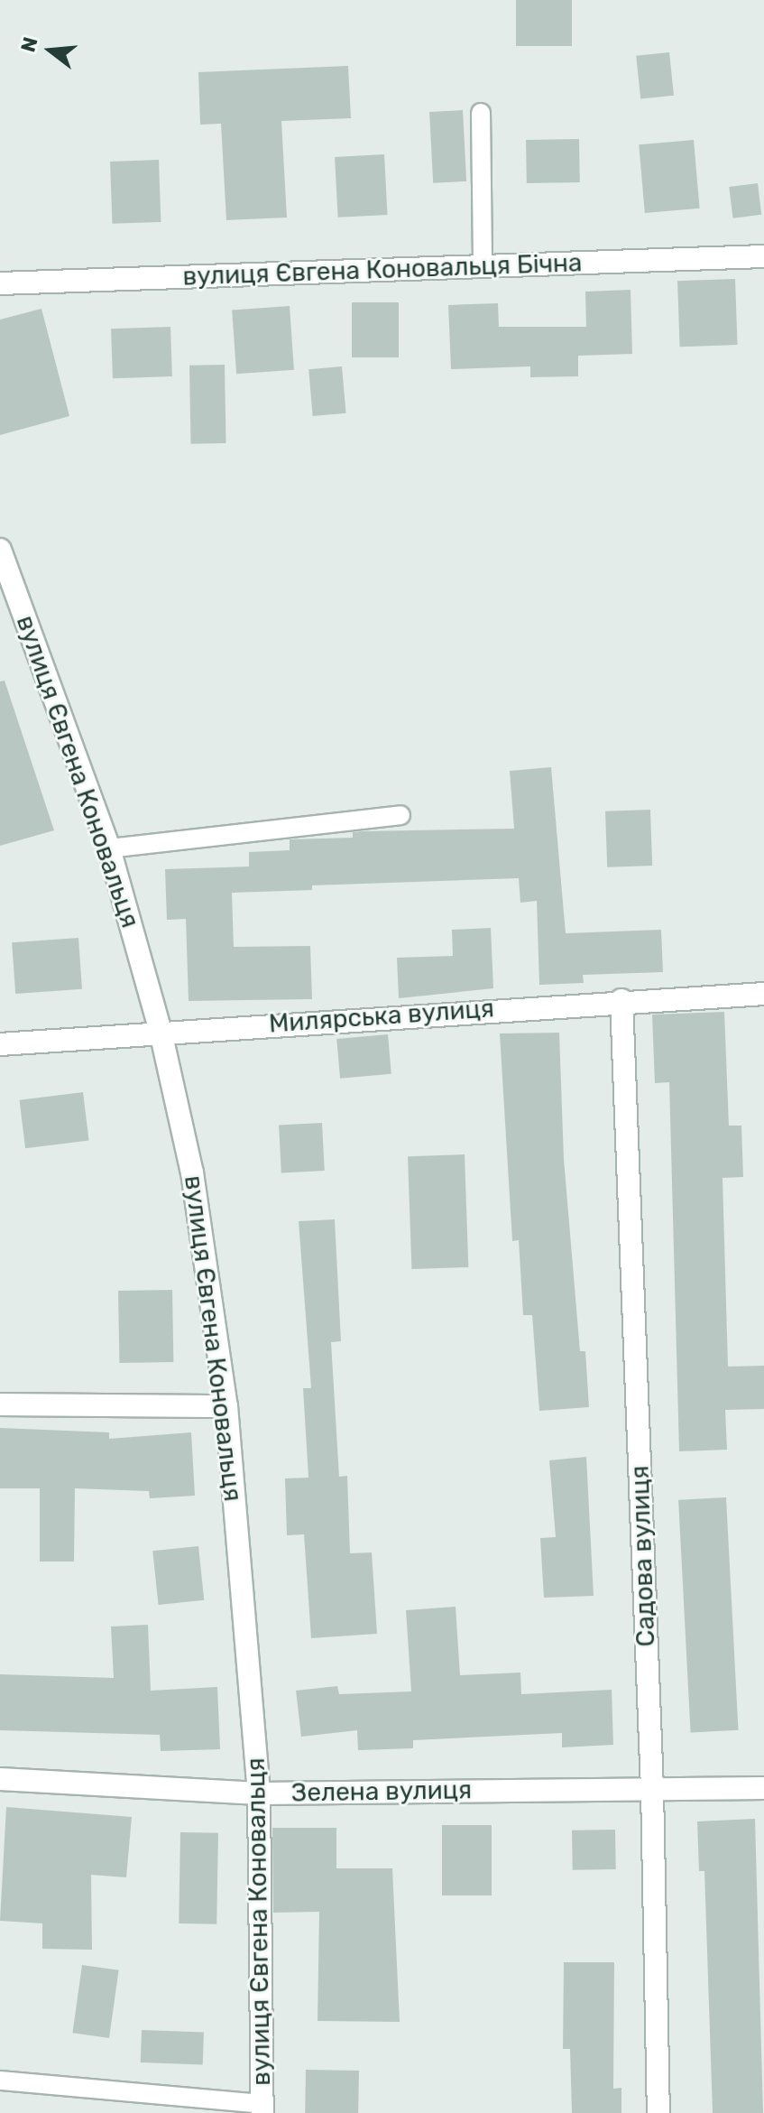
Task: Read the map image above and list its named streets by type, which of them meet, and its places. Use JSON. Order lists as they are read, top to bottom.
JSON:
{
  "streets": {
    "street": [
      "вулиця Євгена Коновальця Бічна",
      "вулиця Євгена Коновальця",
      "Милярська вулиця",
      "Садова вулиця",
      "Зелена вулиця"
    ]
  },
  "crossings": [
    ["вулиця Євгена Коновальця", "Милярська вулиця"],
    ["вулиця Євгена Коновальця", "Зелена вулиця"],
    ["Милярська вулиця", "Садова вулиця"],
    ["Садова вулиця", "Зелена вулиця"]
  ],
  "north": "left"
}
